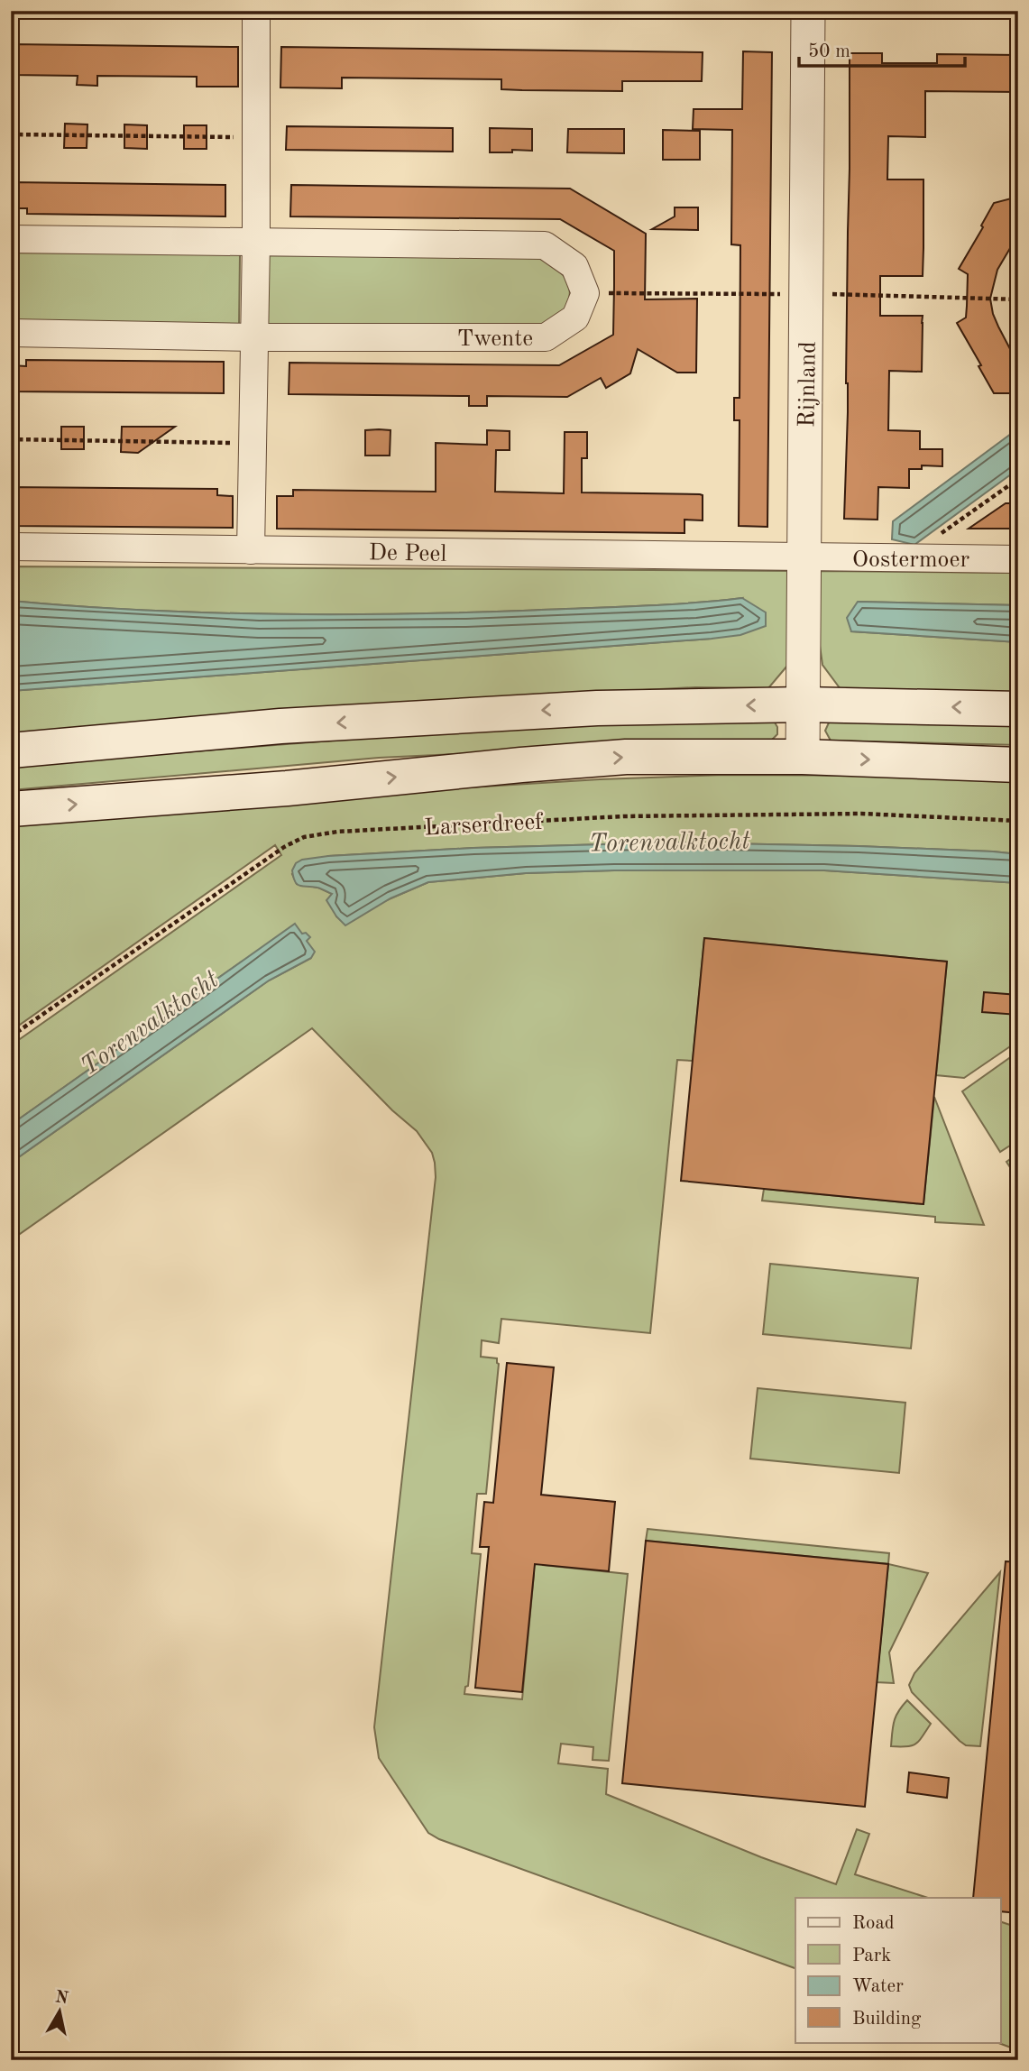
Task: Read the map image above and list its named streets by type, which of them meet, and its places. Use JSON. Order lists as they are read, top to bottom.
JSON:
{
  "streets": {
    "street": [
      "Twente",
      "Rijnland",
      "De Peel",
      "Oostermoer"
    ],
    "path": ["Larserdreef"]
  },
  "crossings": [
    ["Rijnland", "De Peel"],
    ["Rijnland", "Oostermoer"],
    ["De Peel", "Oostermoer"]
  ],
  "water": ["Torenvalktocht"],
  "legend": [
    "Road",
    "Park",
    "Water",
    "Building"
  ],
  "scale_bar": "50 m",
  "north": "top"
}
